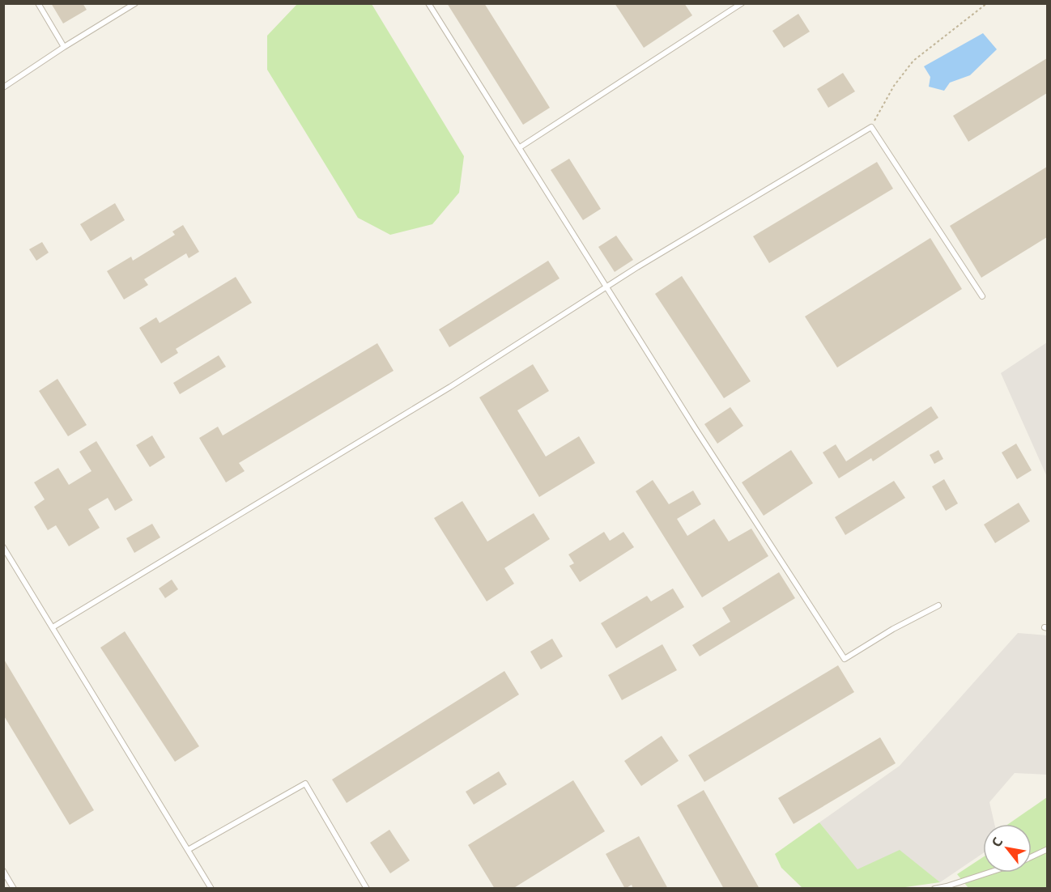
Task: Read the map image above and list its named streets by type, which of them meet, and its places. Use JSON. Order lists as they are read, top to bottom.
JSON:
{
  "north": "top left"
}
